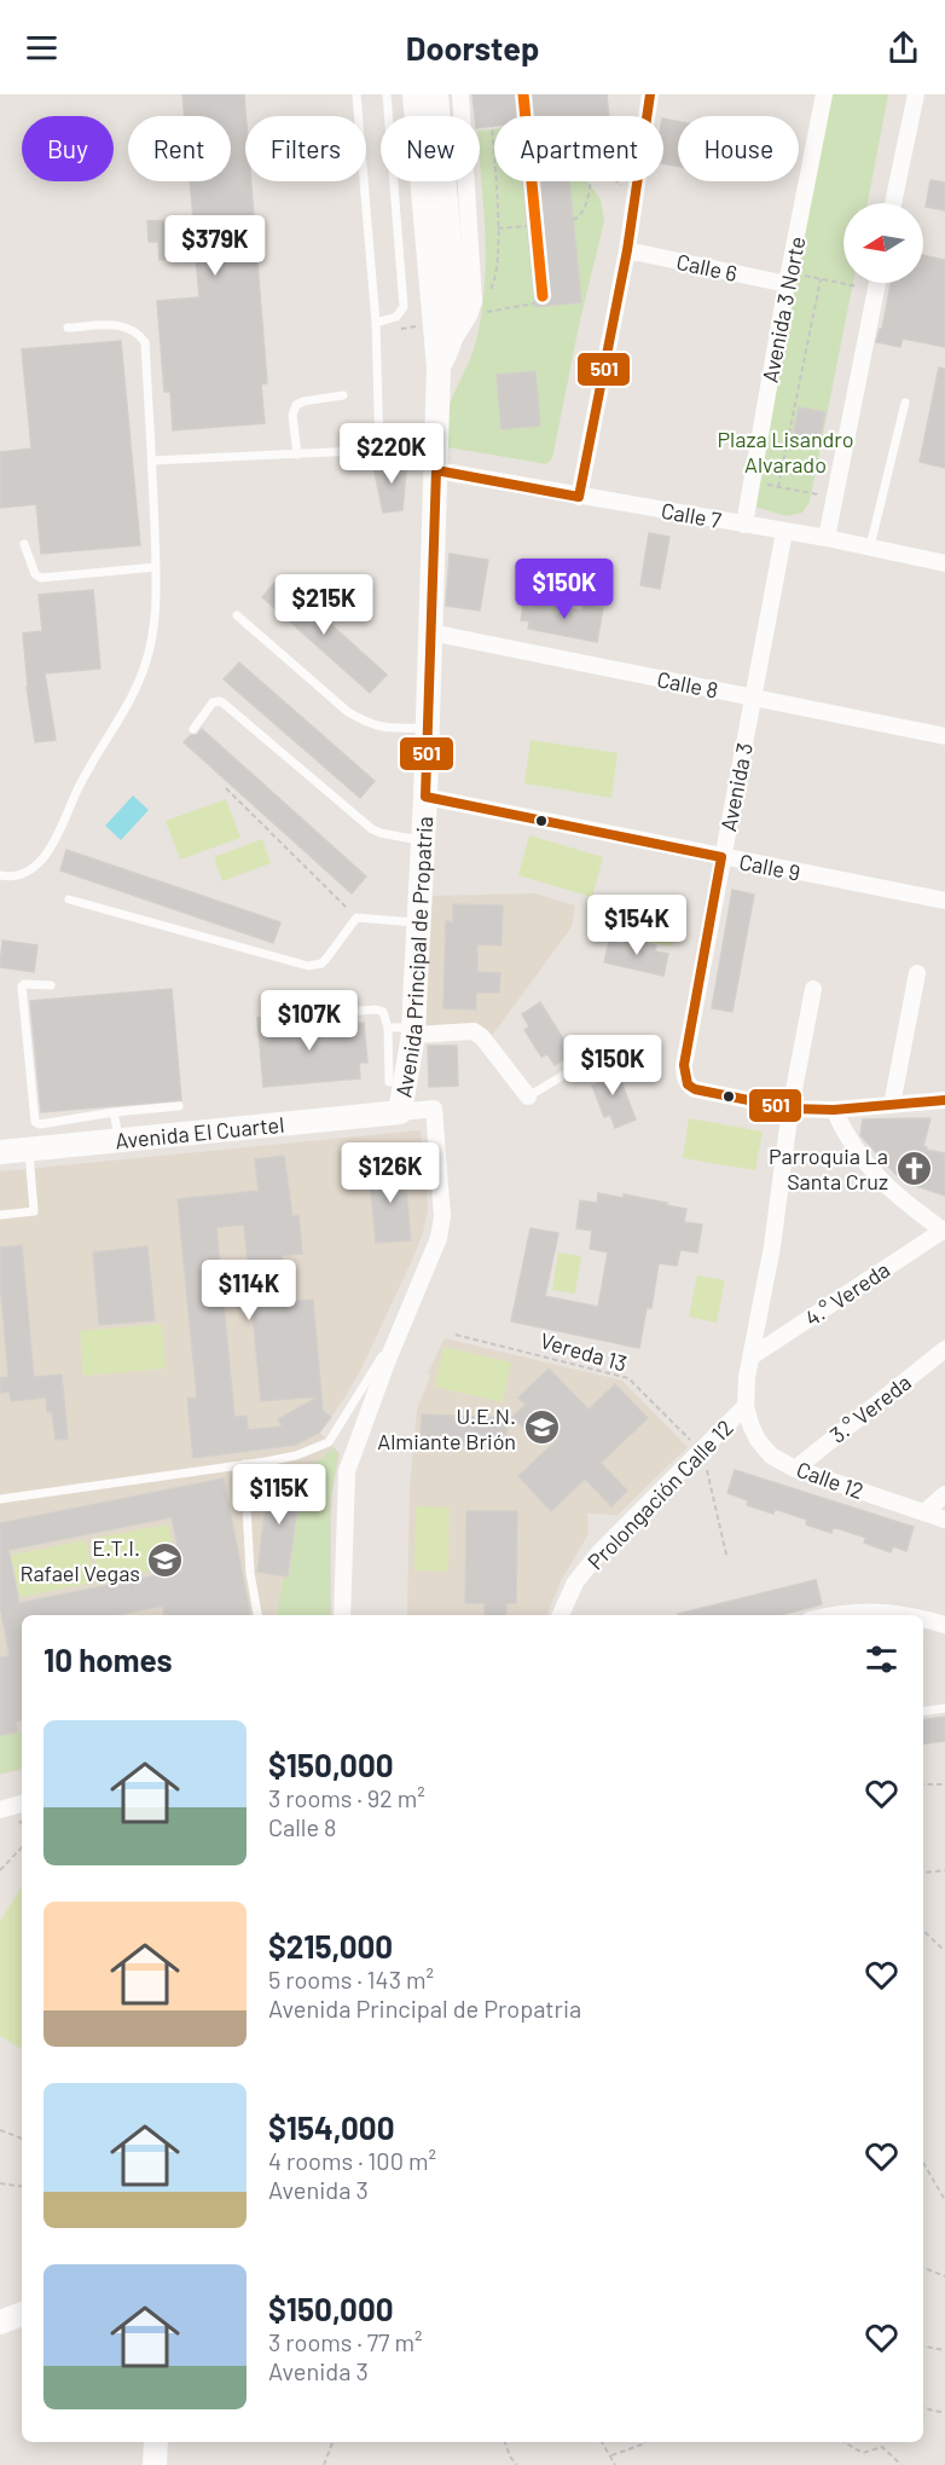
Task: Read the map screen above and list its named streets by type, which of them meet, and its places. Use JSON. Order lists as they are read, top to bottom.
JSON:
{
  "streets": {
    "main road": ["Avenida Principal de Propatria", "Avenida El Cuartel"],
    "street": [
      "Calle 6",
      "Avenida 3 Norte",
      "Calle 7",
      "Calle 8",
      "Avenida 3",
      "Calle 9",
      "4.° Vereda",
      "3.° Vereda",
      "Calle 12",
      "Prolongación Calle 12"
    ],
    "path": ["Vereda 13"]
  },
  "crossings": [
    ["Calle 6", "Avenida 3 Norte"],
    ["Avenida 3 Norte", "Calle 7"],
    ["Calle 7", "Avenida 3"],
    ["Calle 7", "Avenida Principal de Propatria"],
    ["Calle 8", "Avenida 3"],
    ["Calle 8", "Avenida Principal de Propatria"],
    ["Avenida 3", "Calle 9"],
    ["Avenida 3", "Prolongación Calle 12"],
    ["Calle 9", "Avenida Principal de Propatria"],
    ["Avenida Principal de Propatria", "Avenida El Cuartel"],
    ["4.° Vereda", "Prolongación Calle 12"],
    ["Vereda 13", "Prolongación Calle 12"],
    ["3.° Vereda", "Calle 12"],
    ["Calle 12", "Prolongación Calle 12"]
  ],
  "parks": ["Plaza Lisandro Alvarado"],
  "places": {
    "church": ["Parroquia La Santa Cruz"],
    "school or university": ["U.E.N. Almiante Brión", "E.T.I. Rafael Vegas"]
  },
  "lines": ["transit line 501"],
  "north": "left",
  "page": {
    "header": "Doorstep",
    "chip": [
      "Buy",
      "Rent",
      "Filters",
      "New",
      "Apartment",
      "House"
    ],
    "price": [
      "$379K",
      "$220K",
      "$150K",
      "$215K",
      "$154K",
      "$107K",
      "$150K",
      "$126K",
      "$114K",
      "$115K"
    ],
    "heading": "10 homes",
    "list": [
      {
        "name": "$150,000",
        "note": "3 rooms · 92 m² · Calle 8"
      },
      {
        "name": "$215,000",
        "note": "5 rooms · 143 m² · Avenida Principal de Propatria"
      },
      {
        "name": "$154,000",
        "note": "4 rooms · 100 m² · Avenida 3"
      },
      {
        "name": "$150,000",
        "note": "3 rooms · 77 m² · Avenida 3"
      }
    ]
  }
}
